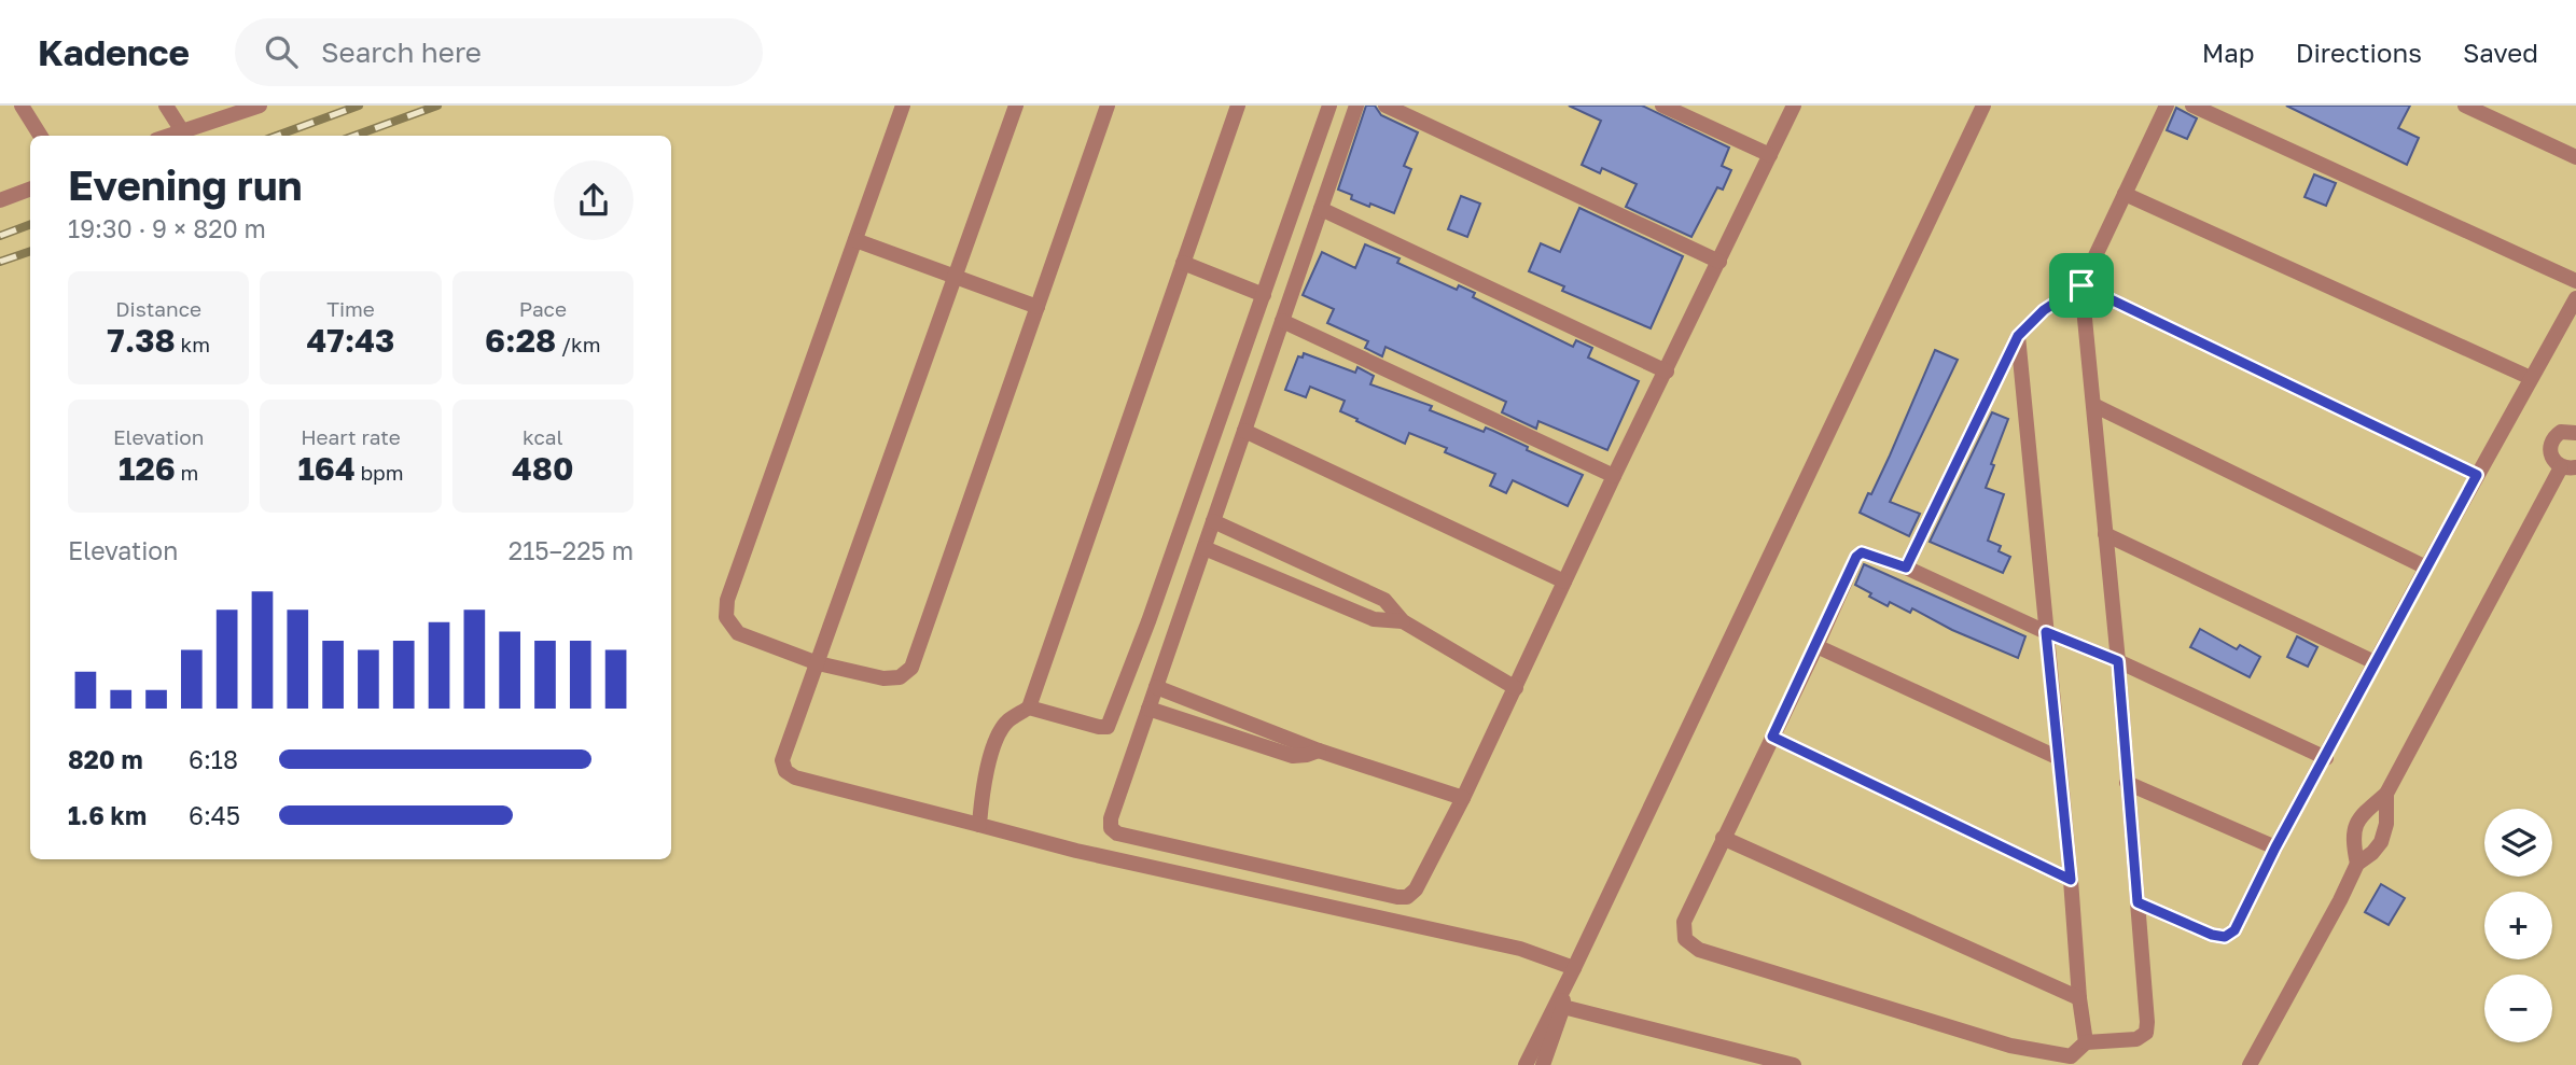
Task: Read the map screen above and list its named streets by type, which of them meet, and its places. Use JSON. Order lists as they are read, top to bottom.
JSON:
{
  "page": {
    "header": "Kadence",
    "search": "Search here",
    "nav": ["Map", "Directions", "Saved"],
    "heading": ["Evening run", "19:30 · 9 × 820 m"],
    "stats": [
      ["Distance", "7.38 km"],
      ["Time", "47:43"],
      ["Pace", "6:28 /km"],
      ["Elevation", "126 m"],
      ["Heart rate", "164 bpm"],
      ["kcal", "480"]
    ],
    "chart": ["Elevation", "215–225 m"],
    "list": [
      {
        "name": "820 m",
        "note": "6:18"
      },
      {
        "name": "1.6 km",
        "note": "6:45"
      }
    ],
    "map_buttons": ["+", "−"]
  }
}
